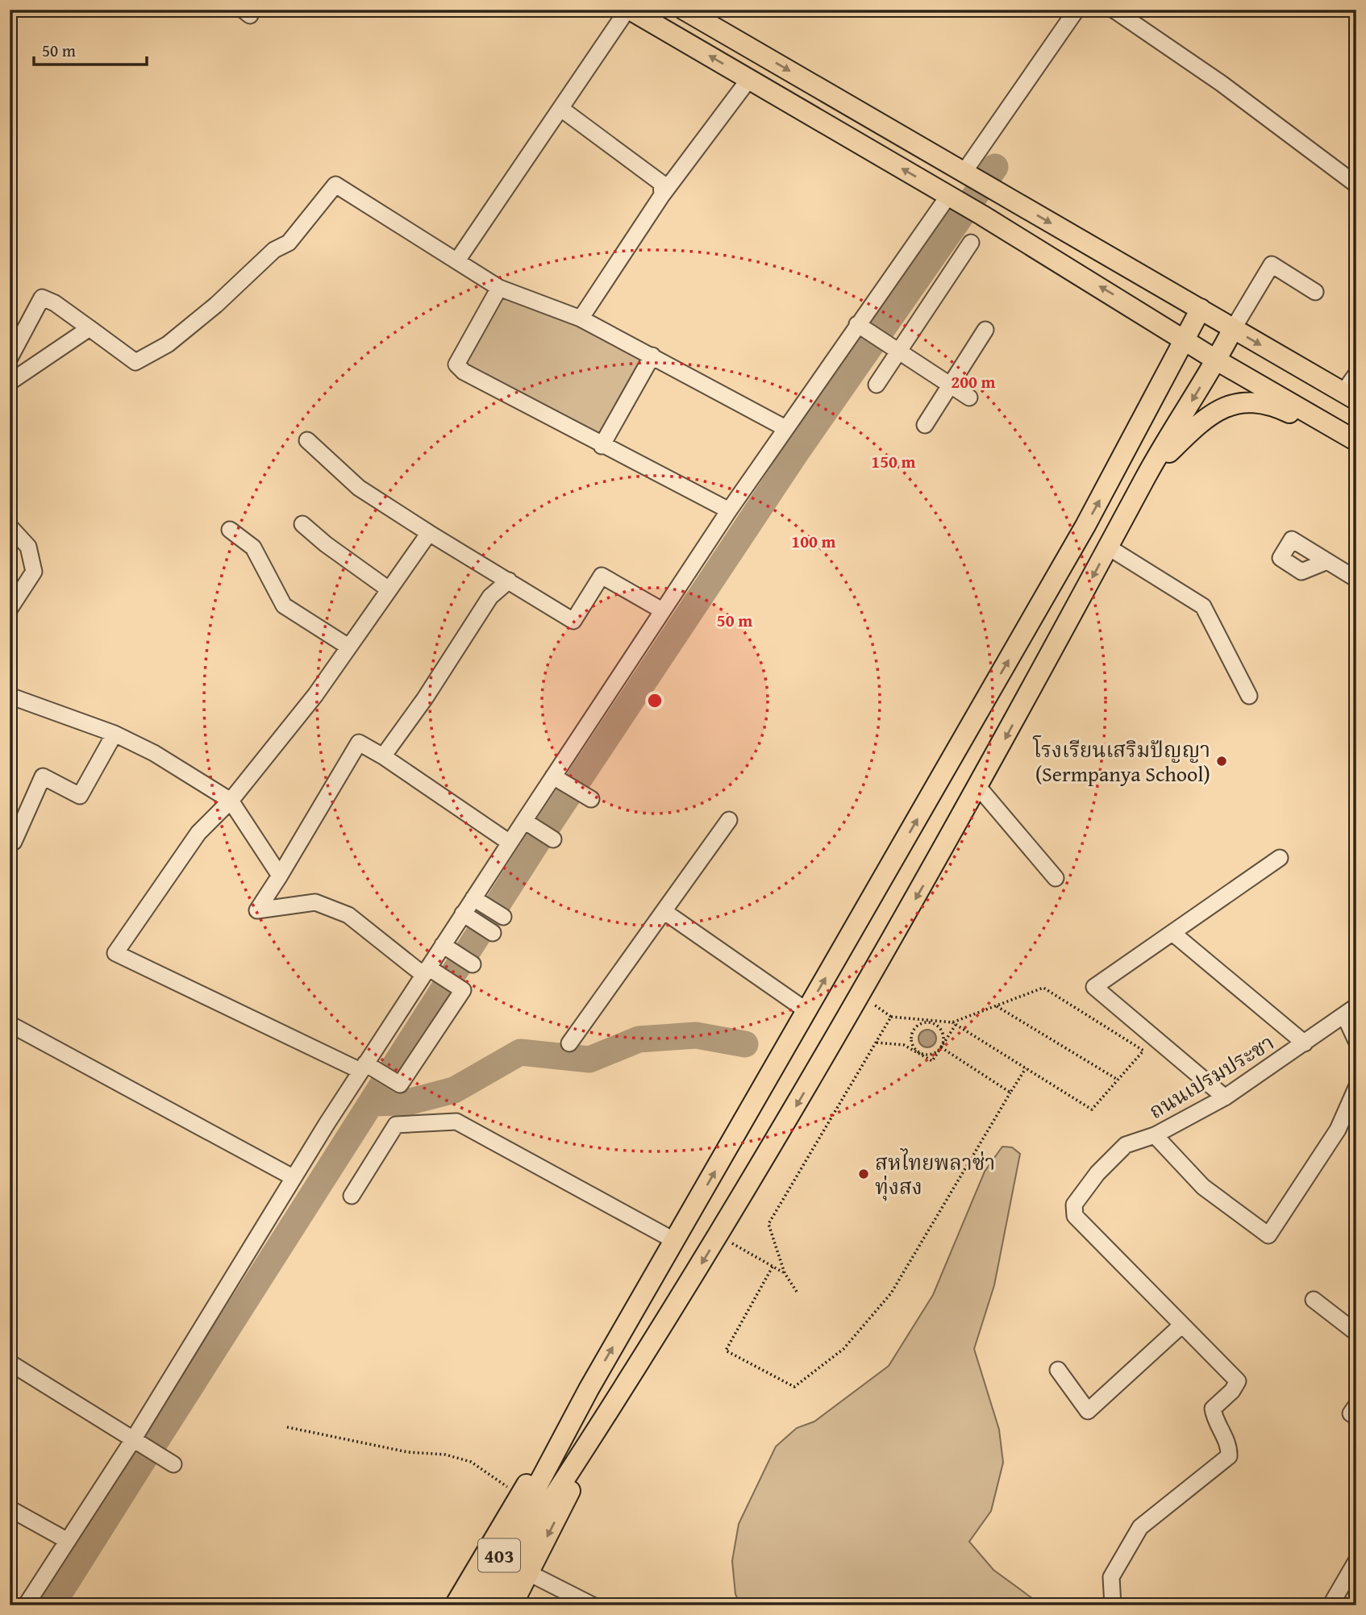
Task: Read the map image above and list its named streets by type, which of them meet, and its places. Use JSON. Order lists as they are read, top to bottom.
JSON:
{
  "streets": {
    "highway": ["403"],
    "street": ["ถนนเปรมประชา"]
  },
  "places": ["โรงเรียนเสริมปัญญา (Sermpanya School)", "สหไทยพลาซ่า ทุ่งสง"],
  "scale_bar": "50 m",
  "rings": [
    "200 m",
    "150 m",
    "100 m",
    "50 m"
  ]
}
